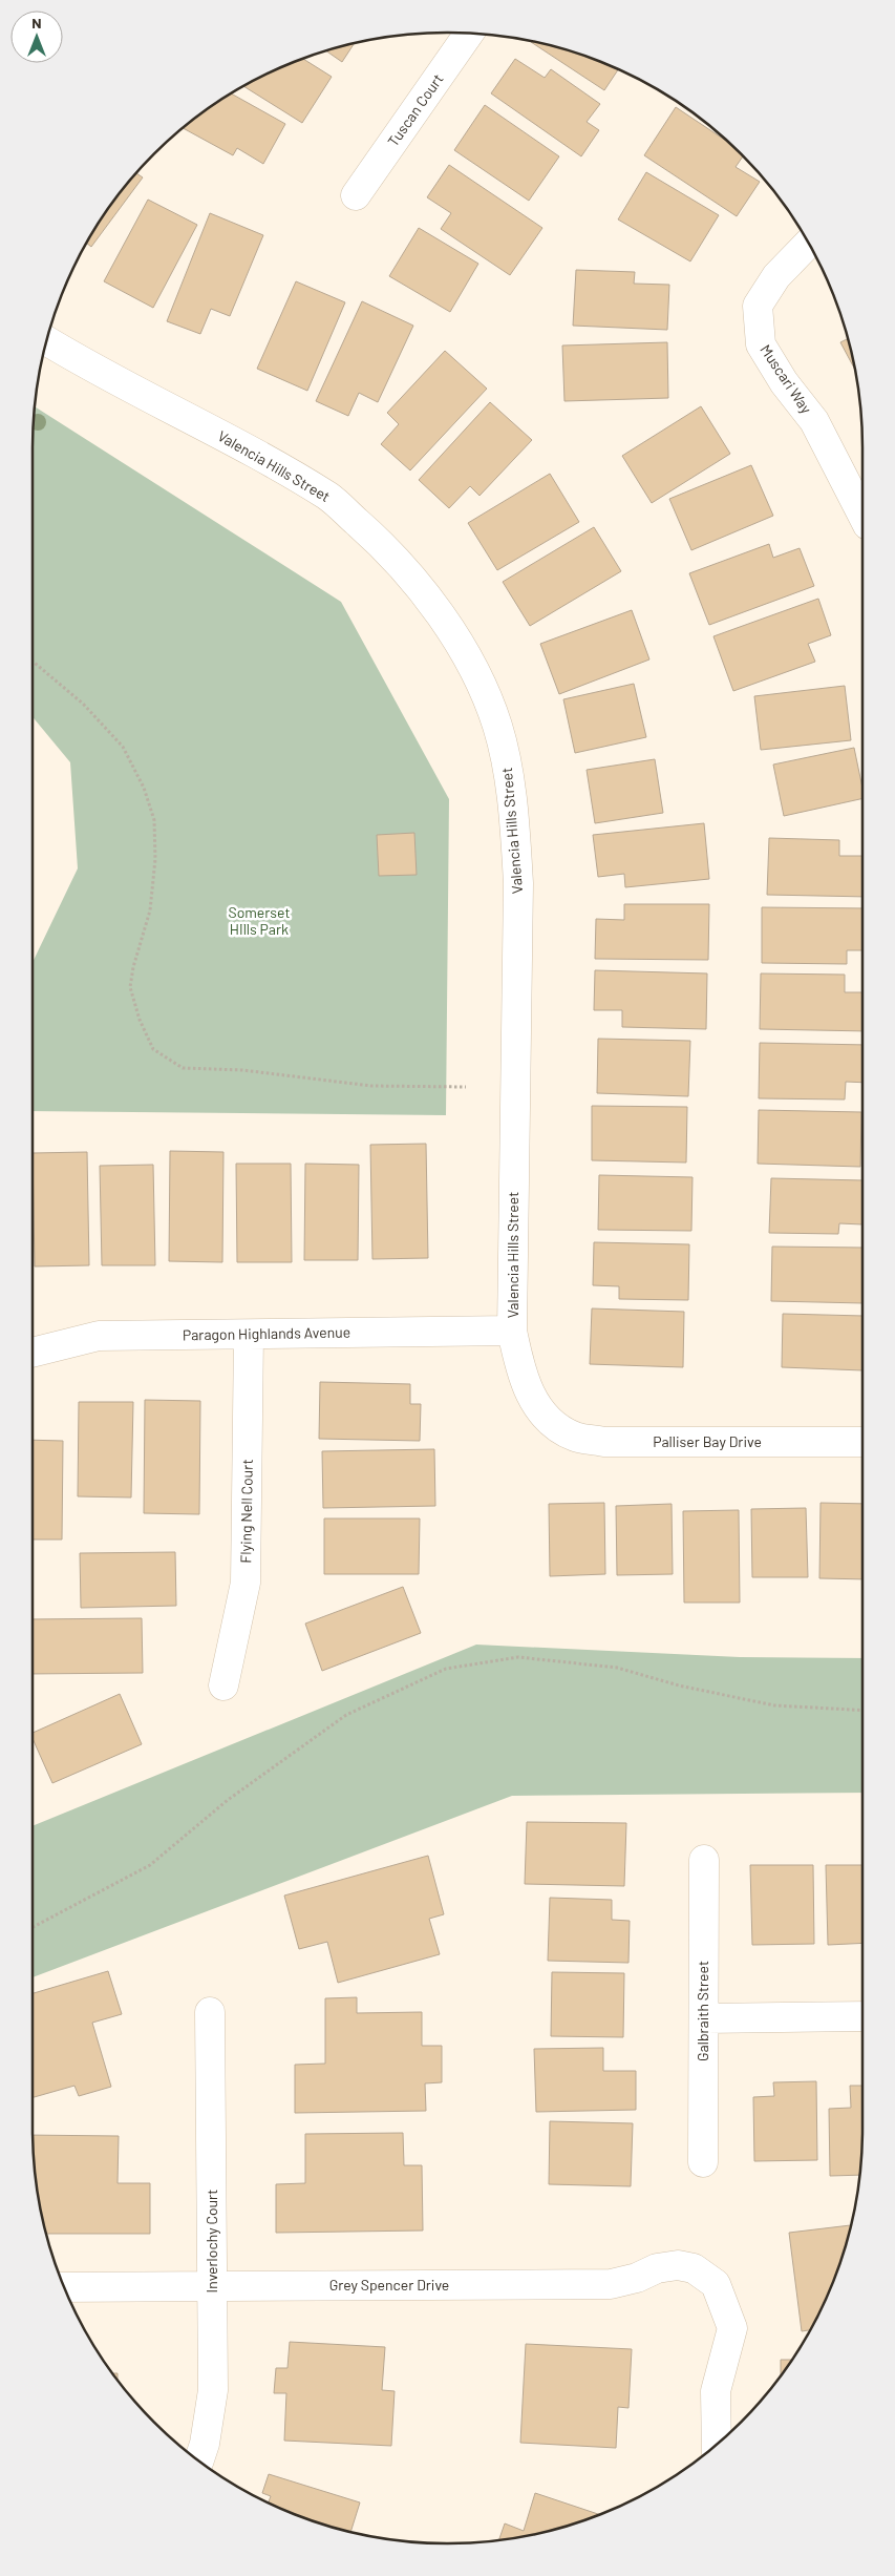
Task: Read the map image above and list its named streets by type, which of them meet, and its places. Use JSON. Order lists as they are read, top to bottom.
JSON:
{
  "streets": {
    "street": [
      "Tuscan Court",
      "Muscari Way",
      "Valencia Hills Street",
      "Paragon Highlands Avenue",
      "Palliser Bay Drive",
      "Flying Nell Court",
      "Galbraith Street",
      "Inverlochy Court",
      "Grey Spencer Drive"
    ]
  },
  "crossings": [
    ["Valencia Hills Street", "Paragon Highlands Avenue"],
    ["Valencia Hills Street", "Palliser Bay Drive"],
    ["Paragon Highlands Avenue", "Flying Nell Court"],
    ["Inverlochy Court", "Grey Spencer Drive"]
  ],
  "parks": ["Somerset HIlls Park"],
  "north": "top"
}
